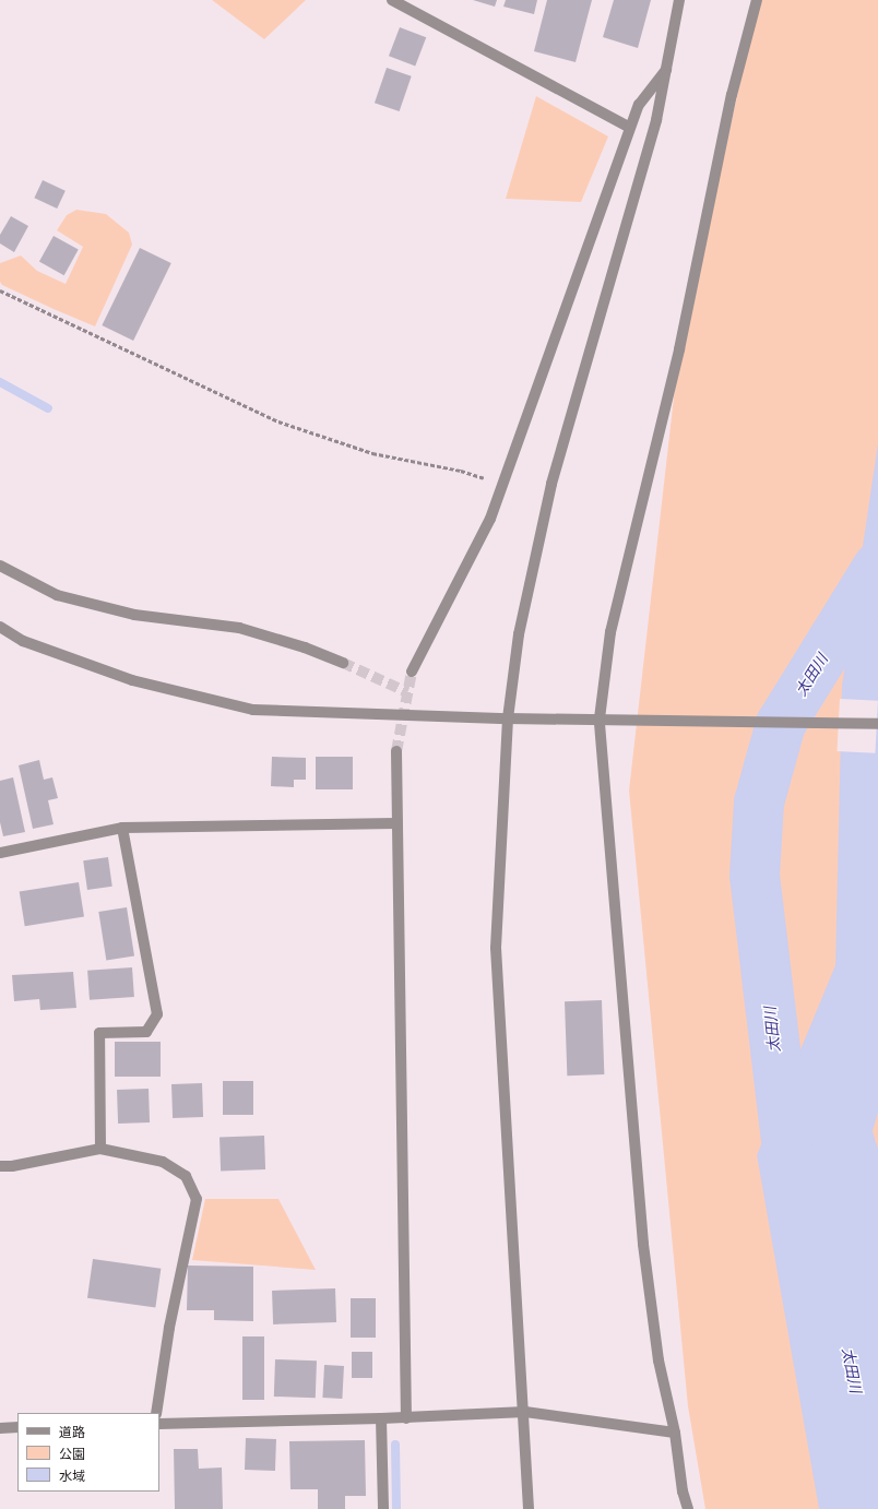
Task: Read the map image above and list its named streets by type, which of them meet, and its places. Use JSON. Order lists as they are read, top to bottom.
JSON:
{
  "water": ["太田川"],
  "legend": ["道路", "公園", "水域"]
}
